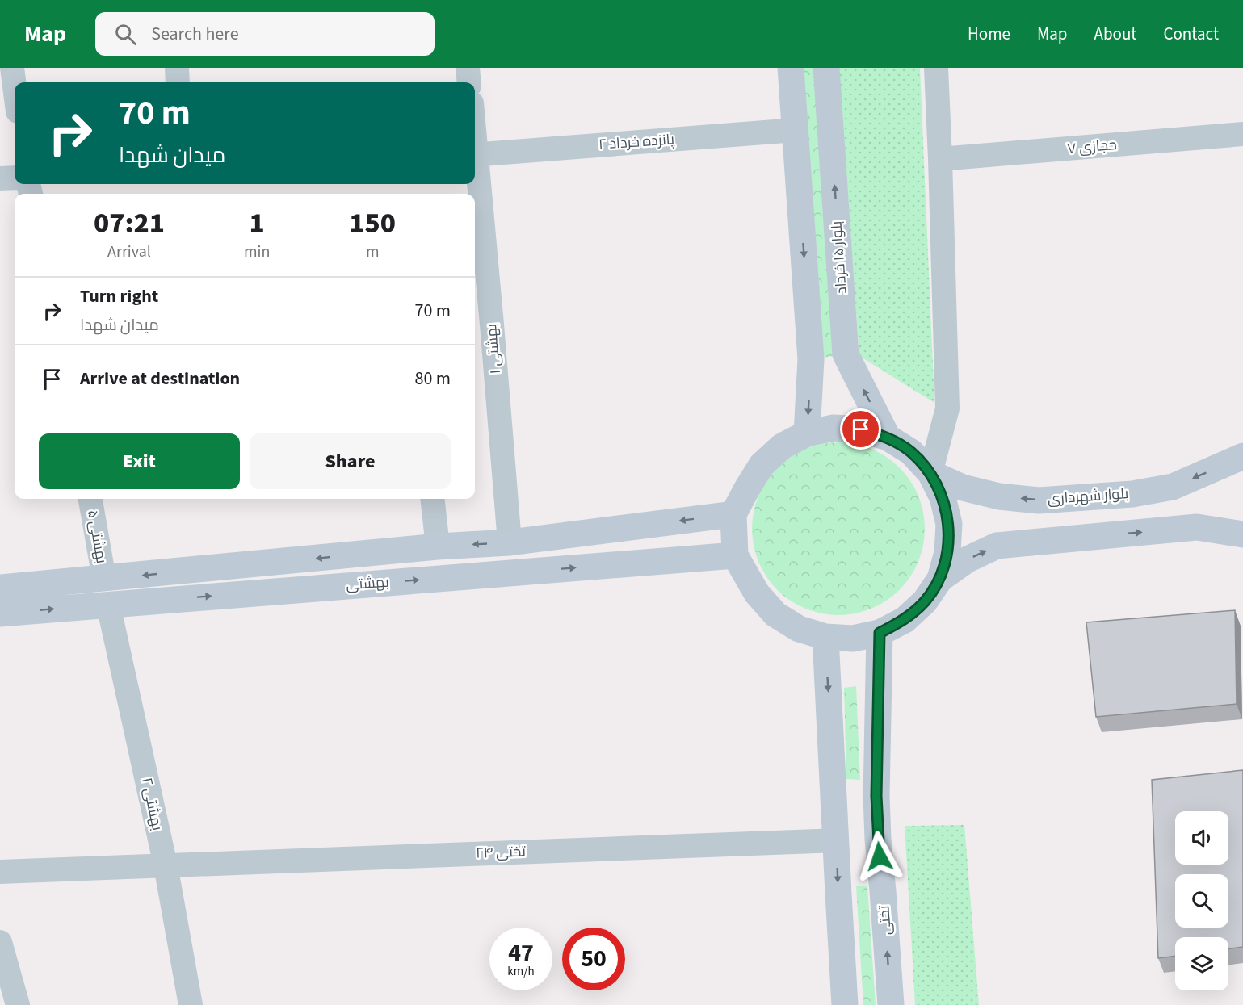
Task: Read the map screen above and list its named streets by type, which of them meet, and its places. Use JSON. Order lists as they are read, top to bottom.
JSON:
{
  "streets": {
    "main road": [
      "بلوار ۱۵ خرداد",
      "بلوار شهرداری",
      "بهشتی",
      "تختی"
    ],
    "street": [
      "پانزده خرداد ۲",
      "حجازی ۷",
      "بهشتی ۱",
      "بهشتی ۵",
      "بهشتی ۲",
      "تختی ۲۴"
    ]
  },
  "crossings": [
    ["بهشتی ۱", "بهشتی"],
    ["بهشتی ۵", "بهشتی"],
    ["بهشتی ۵", "بهشتی ۲"],
    ["بهشتی", "بهشتی ۲"],
    ["بهشتی ۲", "تختی ۲۴"]
  ],
  "page": {
    "header": "Map",
    "search": "Search here",
    "nav": [
      "Home",
      "Map",
      "About",
      "Contact"
    ],
    "turn": ["70 m", "میدان شهدا"],
    "eta": [
      "07:21",
      "Arrival",
      "1",
      "min",
      "150",
      "m"
    ],
    "list": [
      {
        "name": "Turn right",
        "note": "میدان شهدا",
        "value": "70 m"
      },
      {
        "name": "Arrive at destination",
        "value": "80 m"
      }
    ],
    "buttons": ["Exit", "Share"],
    "speed": "47 km/h",
    "limit": "50"
  }
}
